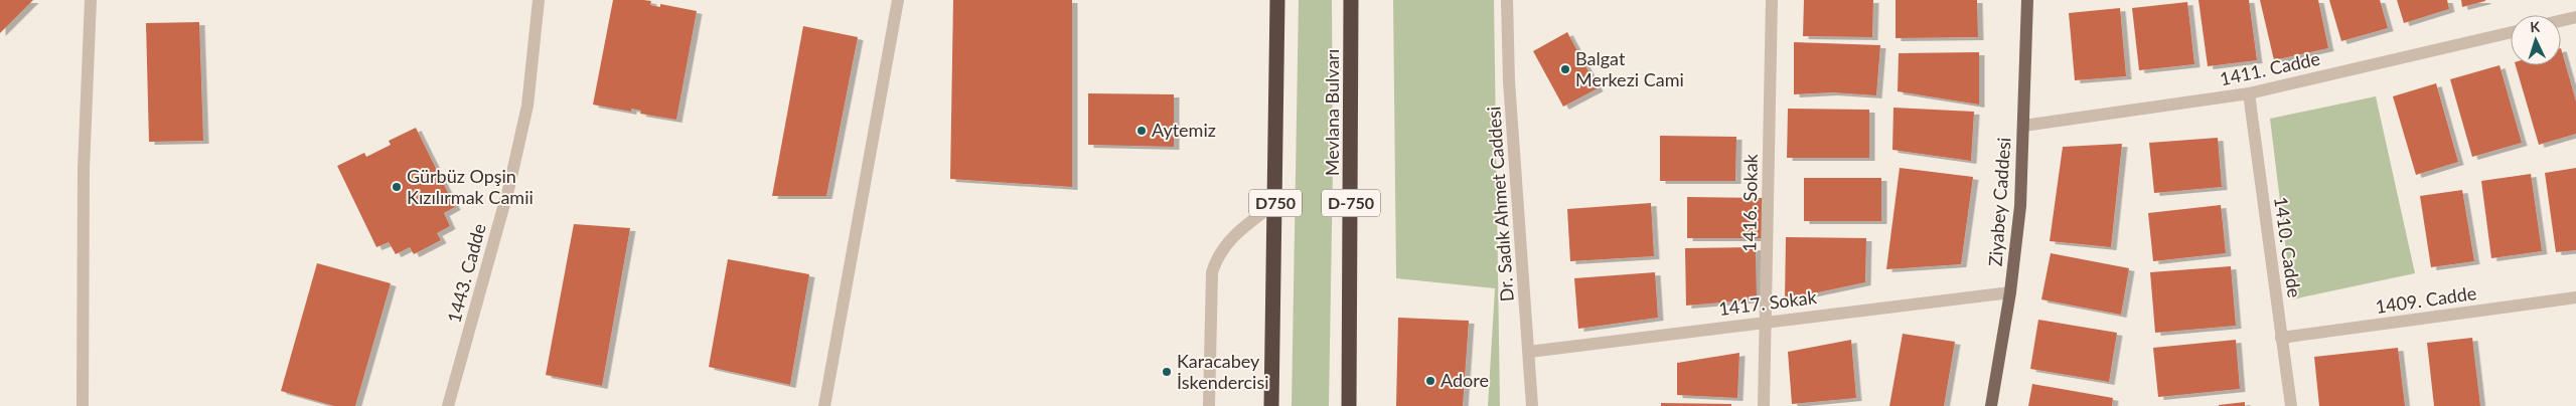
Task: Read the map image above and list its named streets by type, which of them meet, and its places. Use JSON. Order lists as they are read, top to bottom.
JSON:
{
  "streets": {
    "highway": ["Mevlana Bulvarı", "D750", "D-750"],
    "main road": ["Ziyabey Caddesi"],
    "street": [
      "1411. Cadde",
      "1416. Sokak",
      "Dr. Sadık Ahmet Caddesi",
      "1410. Cadde",
      "1443. Cadde",
      "1409. Cadde",
      "1417. Sokak"
    ]
  },
  "crossings": [
    ["1411. Cadde", "Ziyabey Caddesi"],
    ["1411. Cadde", "1410. Cadde"],
    ["Ziyabey Caddesi", "1417. Sokak"],
    ["1416. Sokak", "1417. Sokak"],
    ["Dr. Sadık Ahmet Caddesi", "1417. Sokak"],
    ["1410. Cadde", "1409. Cadde"]
  ],
  "places": [
    "Balgat Merkezi Cami",
    "Aytemiz",
    "Gürbüz Opşin Kızılırmak Camii",
    "Karacabey İskendercisi",
    "Adore"
  ],
  "north": "top"
}
